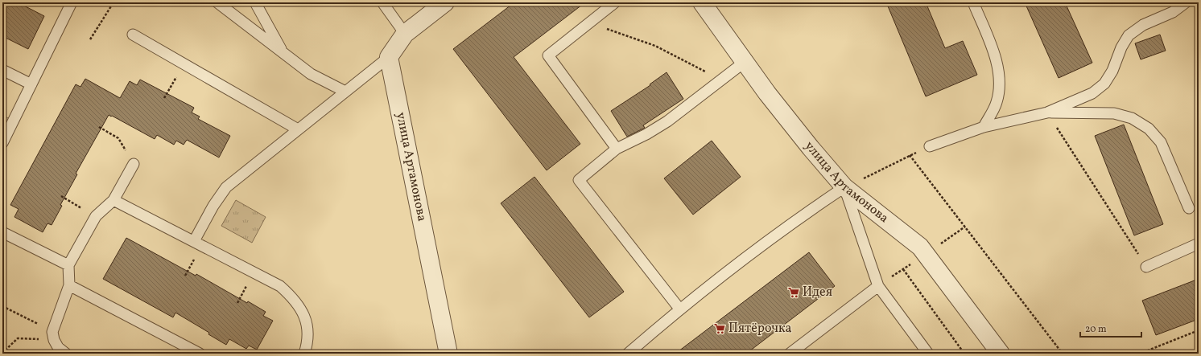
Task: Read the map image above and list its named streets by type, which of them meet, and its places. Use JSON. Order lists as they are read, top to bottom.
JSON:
{
  "streets": {
    "street": ["улица Артамонова"]
  },
  "places": {
    "supermarket": ["Идея", "Пятёрочка"]
  },
  "scale_bar": "20 m"
}
